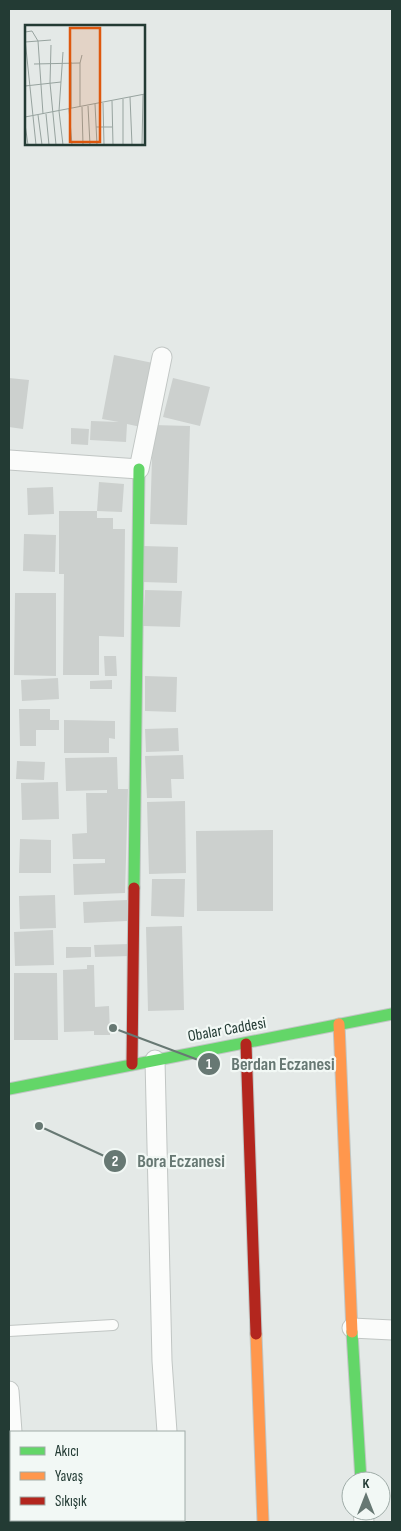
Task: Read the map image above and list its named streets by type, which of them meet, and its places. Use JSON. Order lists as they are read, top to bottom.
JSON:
{
  "streets": {
    "street": ["Obalar Caddesi"]
  },
  "places": ["Berdan Eczanesi", "Bora Eczanesi"],
  "legend": ["Akıcı", "Yavaş", "Sıkışık"],
  "north": "top"
}
